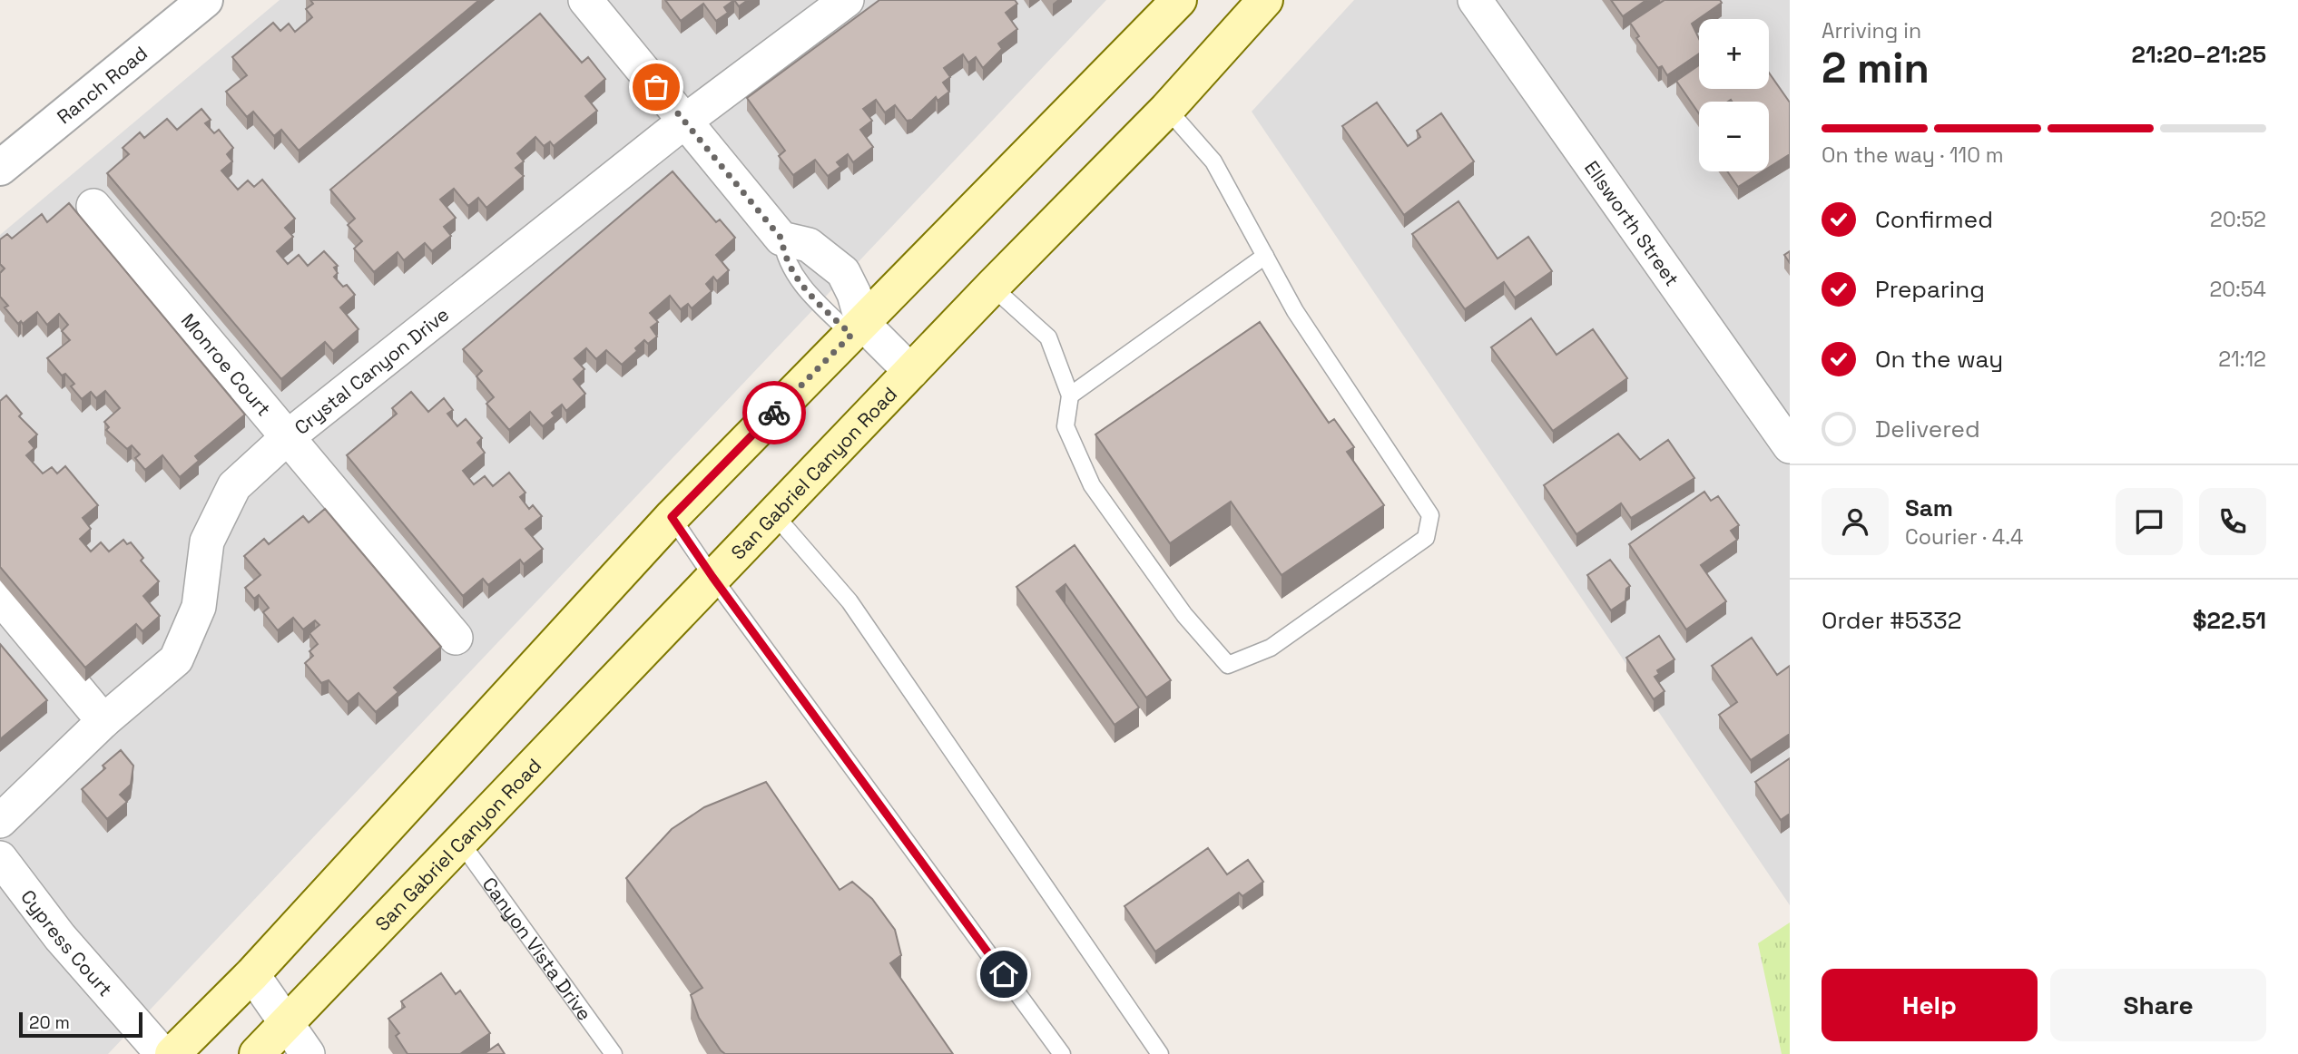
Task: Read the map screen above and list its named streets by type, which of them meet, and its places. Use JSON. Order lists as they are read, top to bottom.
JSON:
{
  "streets": {
    "main road": ["San Gabriel Canyon Road"],
    "street": [
      "Ranch Road",
      "Ellsworth Street",
      "Monroe Court",
      "Crystal Canyon Drive",
      "Cypress Court"
    ],
    "lane": ["Canyon Vista Drive"]
  },
  "crossings": [
    ["Monroe Court", "Crystal Canyon Drive"],
    ["San Gabriel Canyon Road", "Canyon Vista Drive"]
  ],
  "scale_bar": "20 m",
  "page": {
    "heading": ["2 min", "Arriving in", "21:20–21:25"],
    "panel": [
      "Sam",
      "Courier · 4.4",
      "Order #5332",
      "$22.51"
    ],
    "map_buttons": ["+", "−"],
    "bar": "On the way · 110 m",
    "list": [
      ["Confirmed", "20:52"],
      ["Preparing", "20:54"],
      ["On the way", "21:12"],
      "Delivered"
    ],
    "buttons": ["Help", "Share"],
    "scale": "20 m"
  }
}
